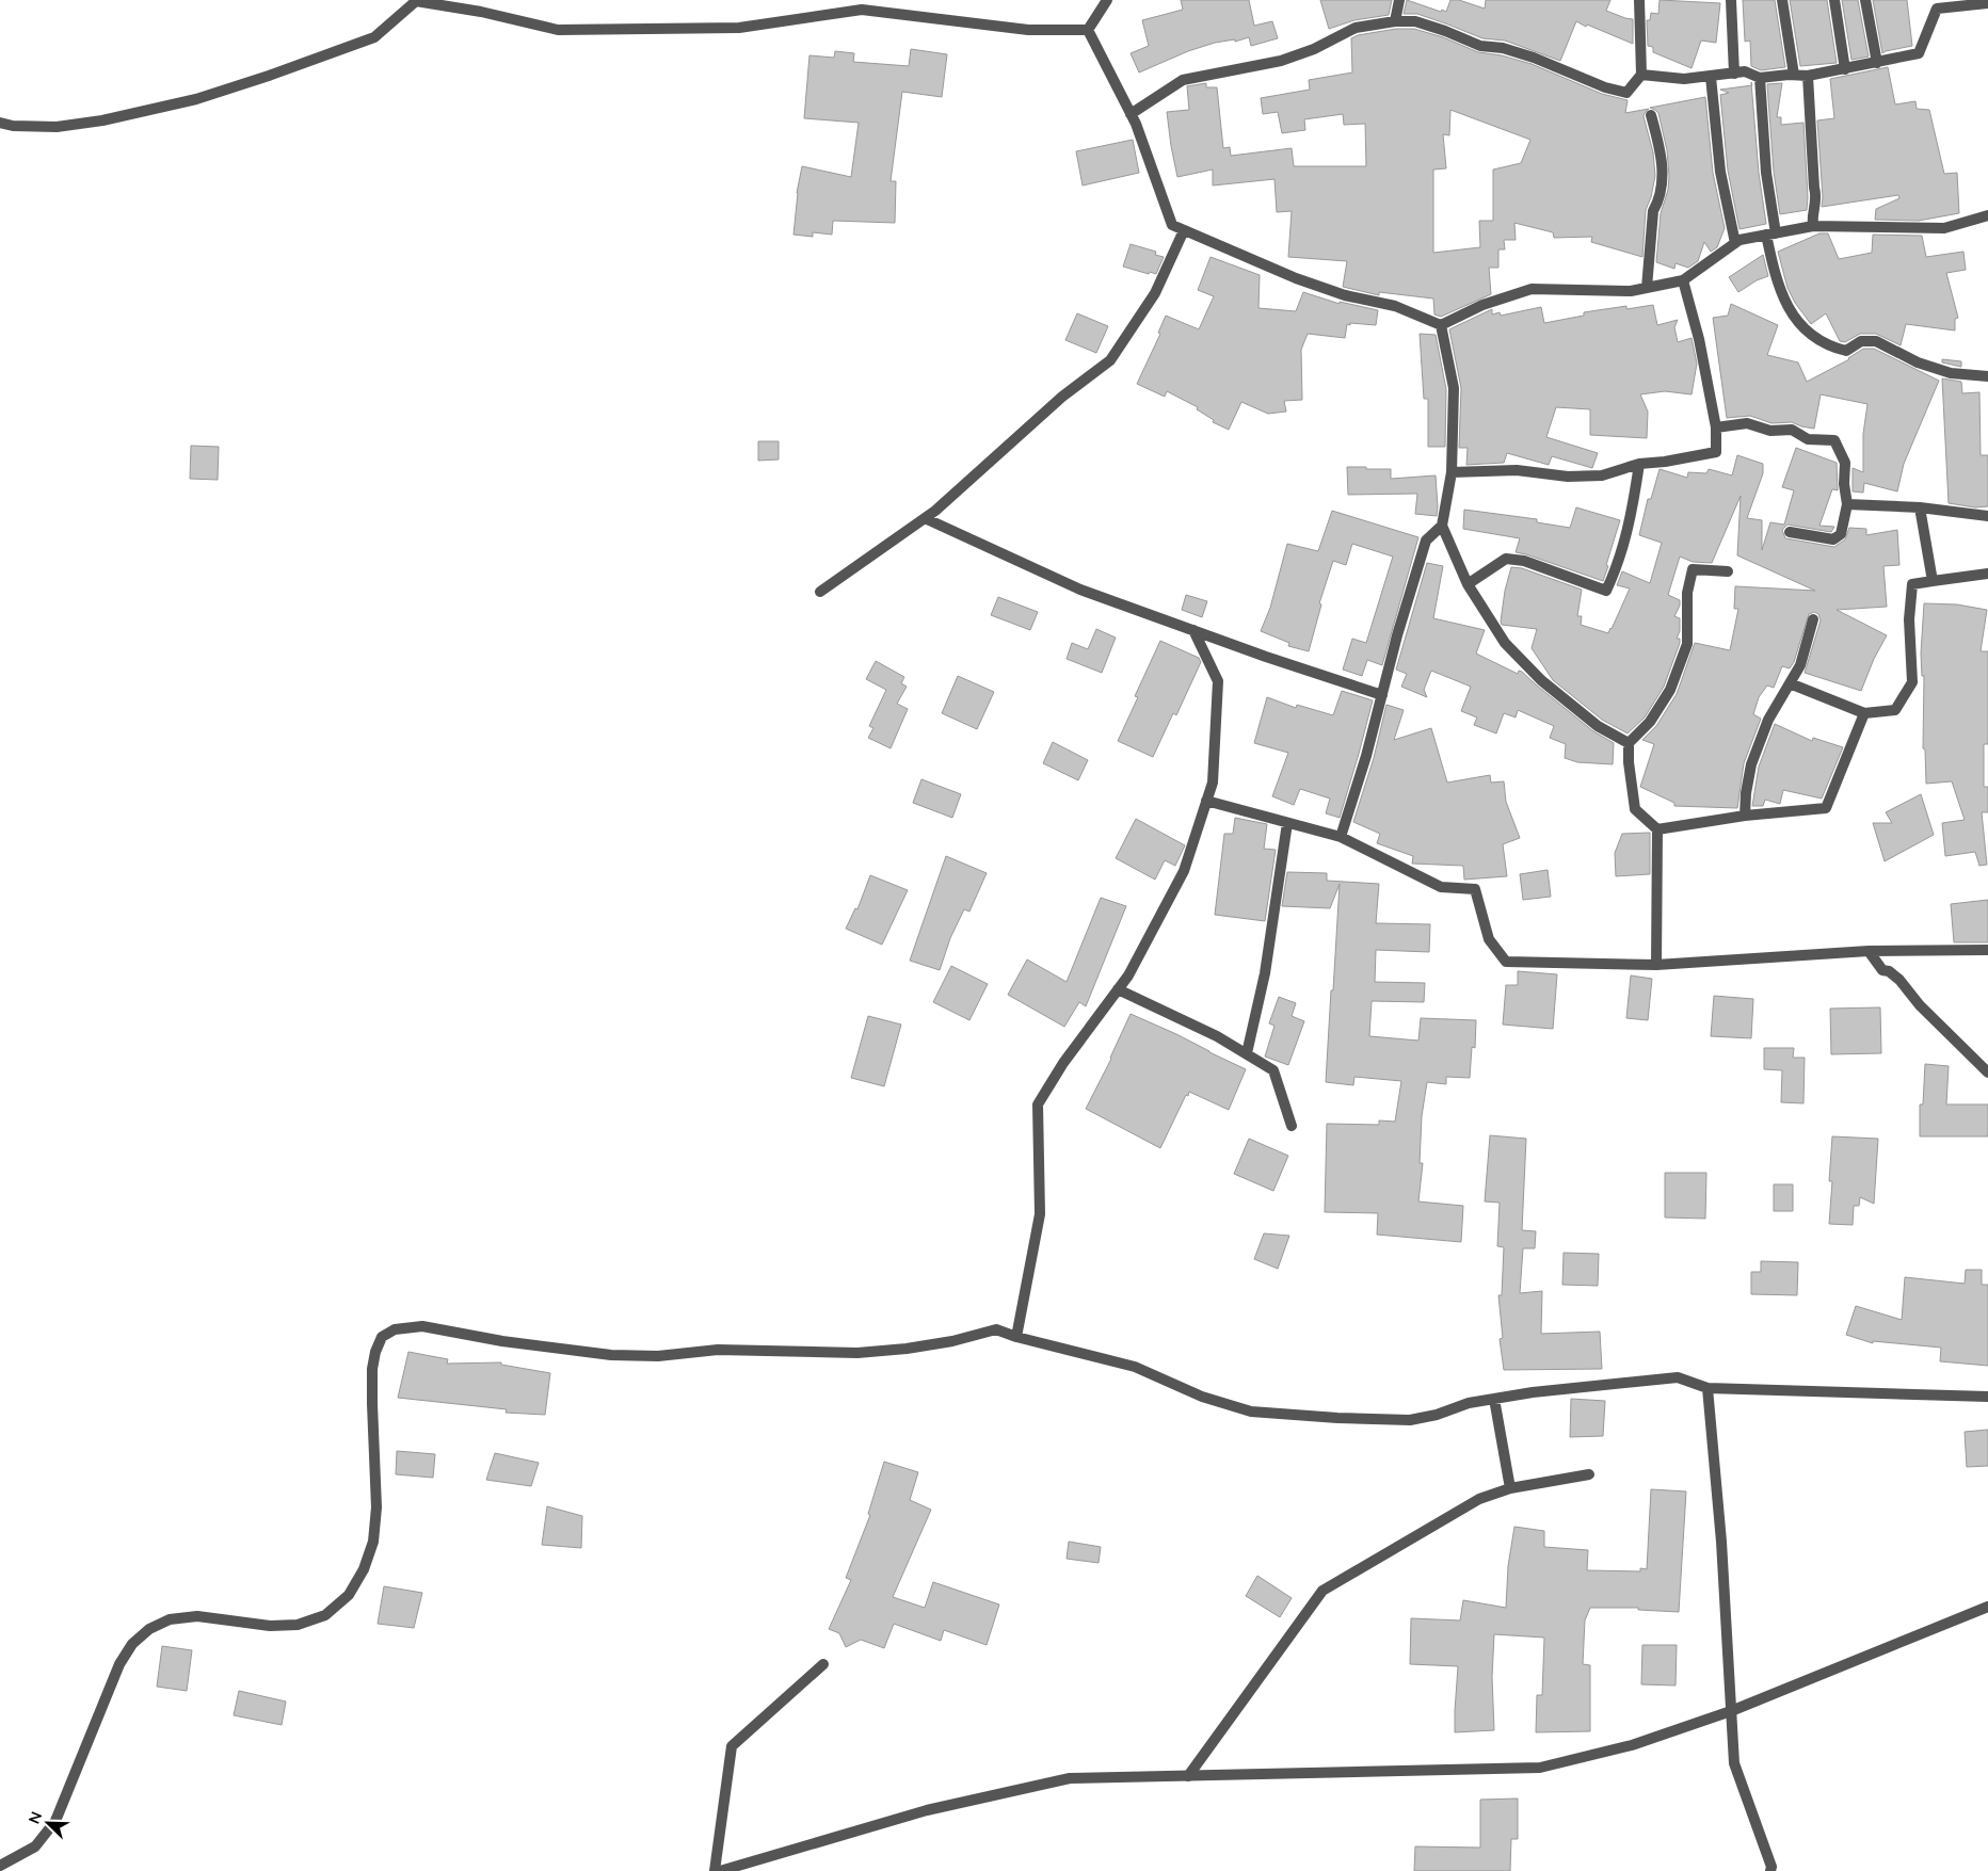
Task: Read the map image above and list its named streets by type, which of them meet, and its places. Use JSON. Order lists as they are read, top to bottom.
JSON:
{
  "north": "top left"
}
